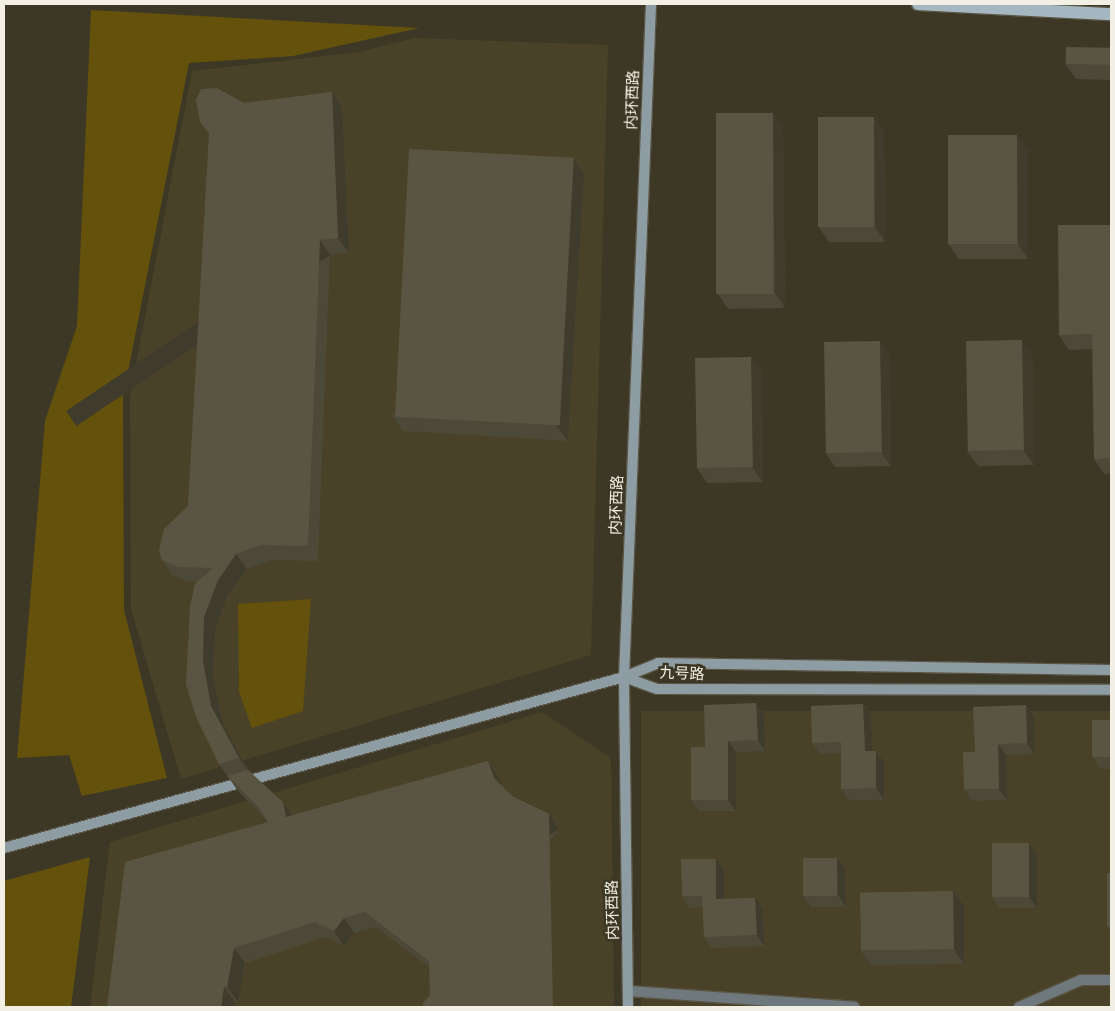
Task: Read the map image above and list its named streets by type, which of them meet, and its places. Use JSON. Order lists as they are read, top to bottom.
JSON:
{
  "streets": {
    "street": ["内环西路", "九号路"]
  },
  "crossings": [
    ["内环西路", "九号路"]
  ]
}
